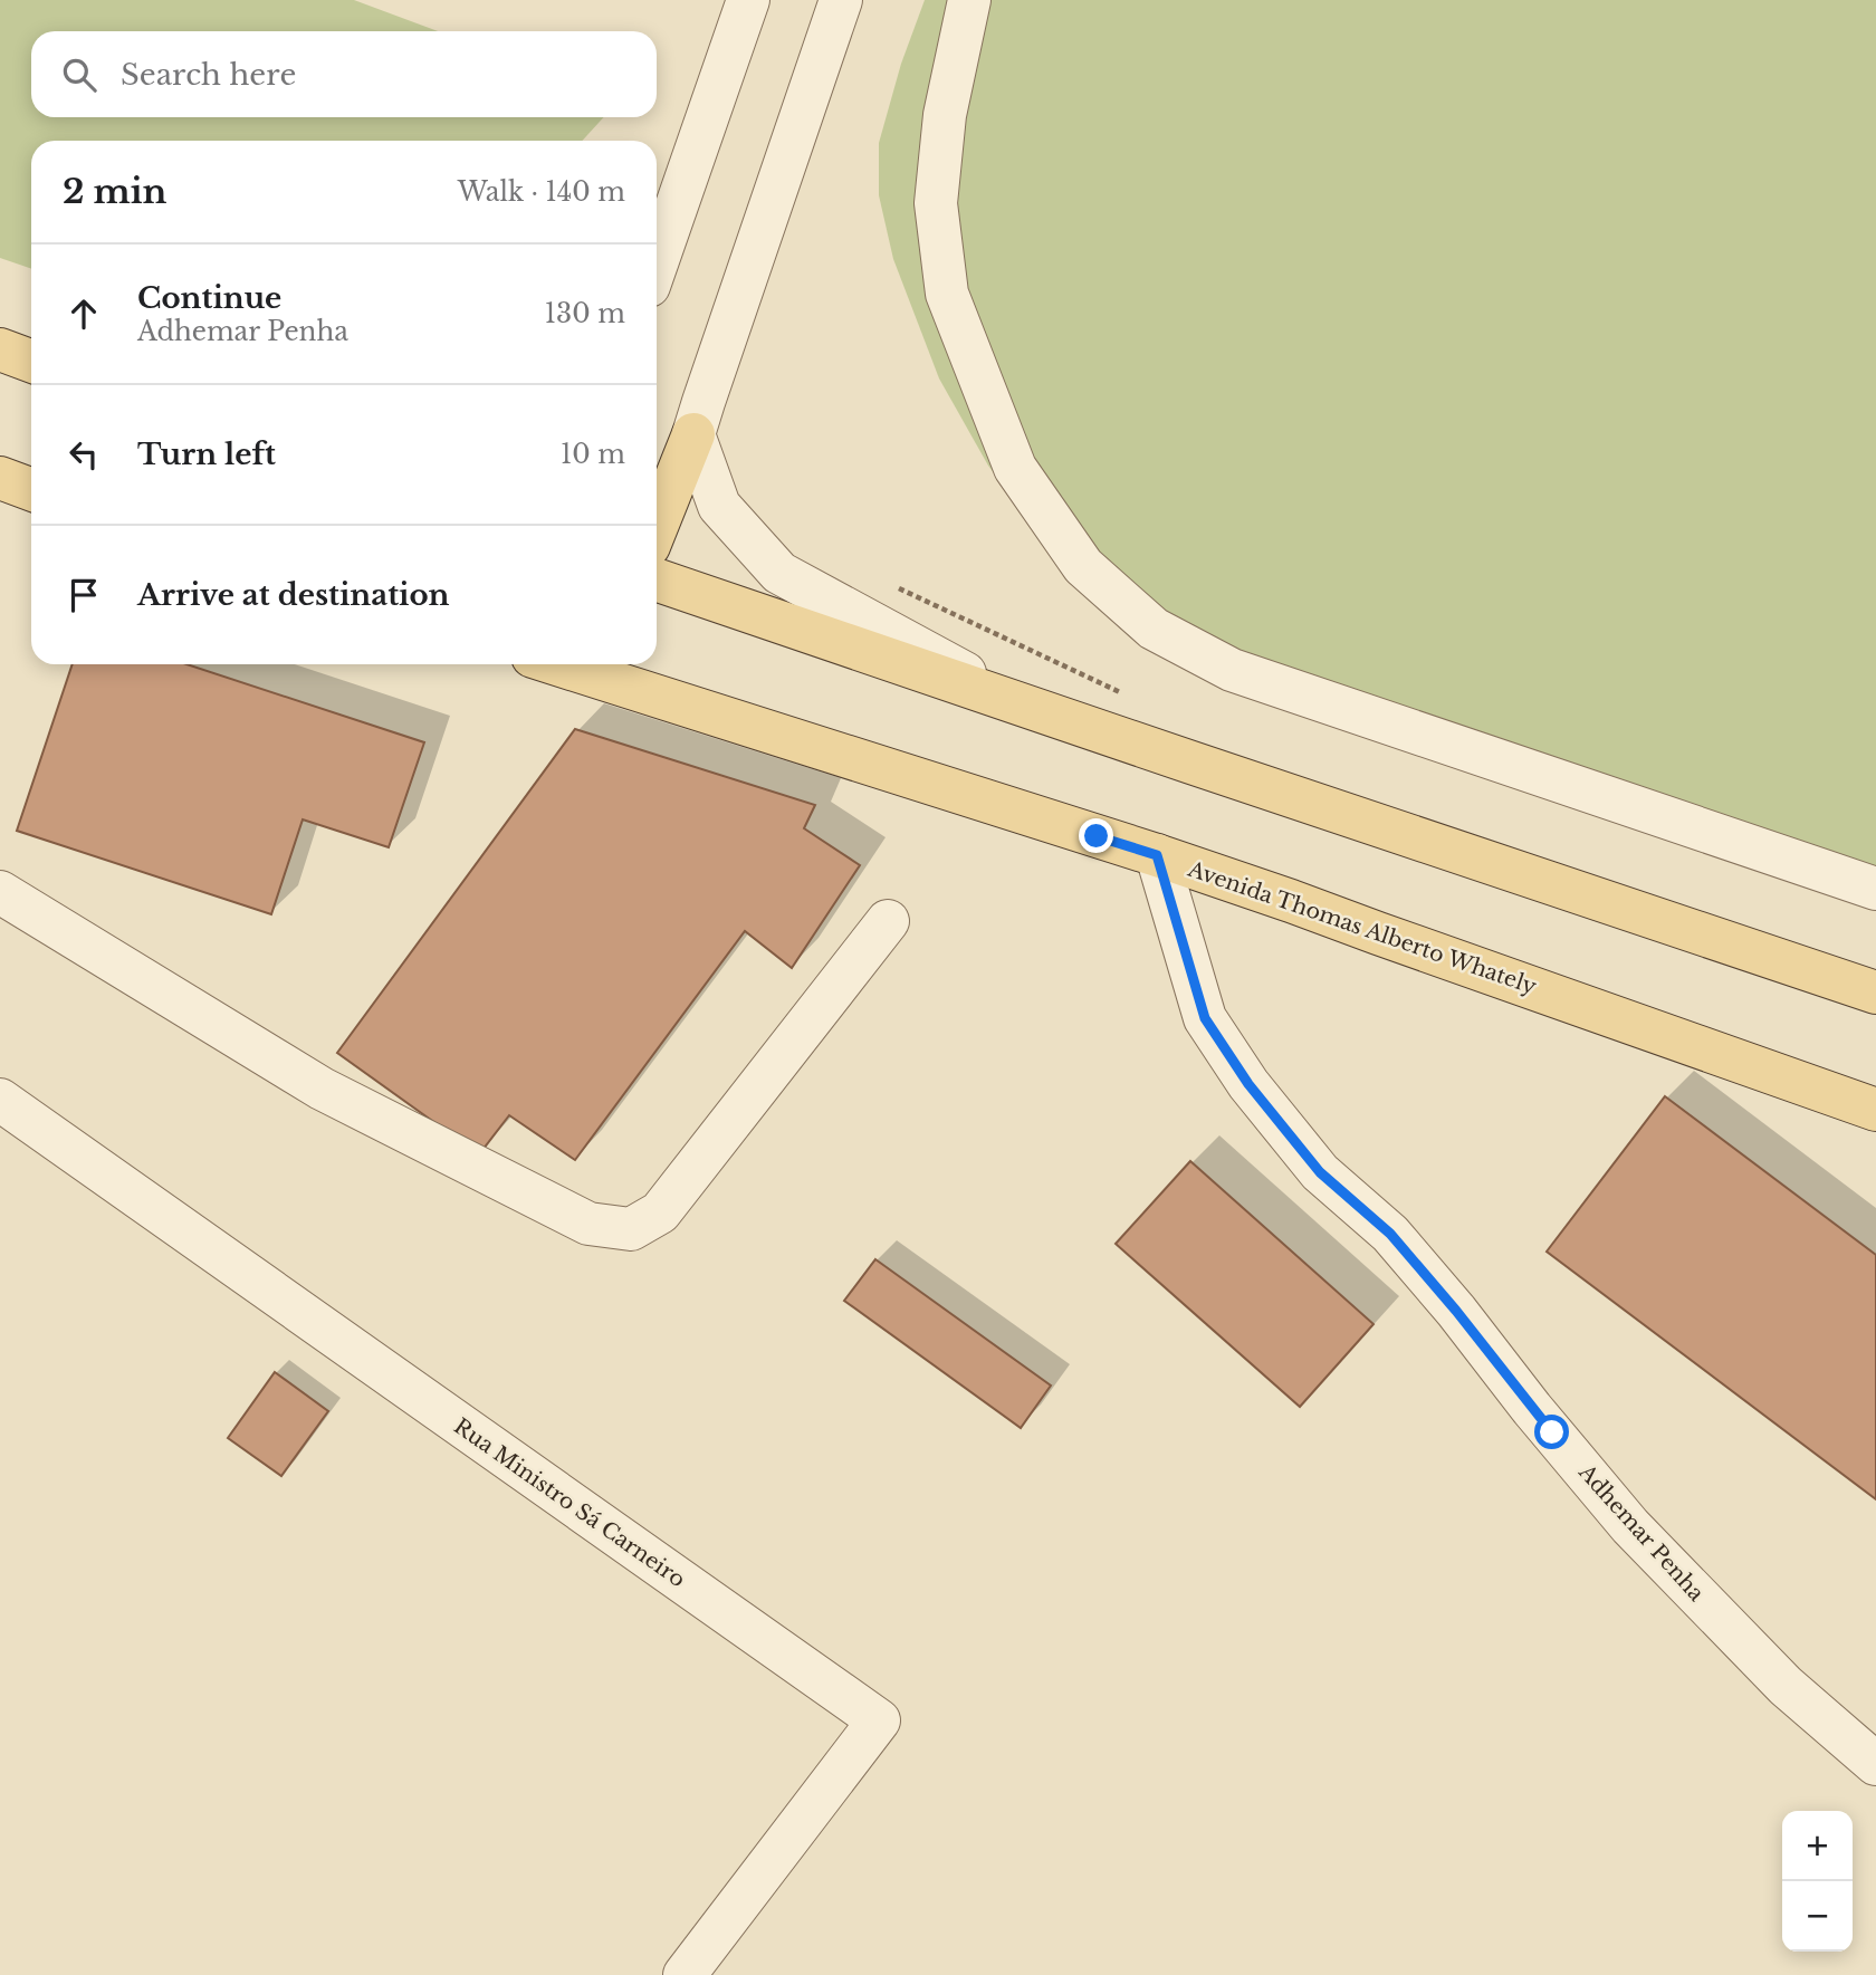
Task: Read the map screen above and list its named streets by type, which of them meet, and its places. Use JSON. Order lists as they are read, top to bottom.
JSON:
{
  "streets": {
    "main road": ["Avenida Thomas Alberto Whately"],
    "street": ["Rua Ministro Sá Carneiro", "Adhemar Penha"]
  },
  "crossings": [
    ["Avenida Thomas Alberto Whately", "Adhemar Penha"]
  ],
  "page": {
    "search": "Search here",
    "heading": ["2 min", "Walk · 140 m"],
    "list": [
      ["Continue", "Adhemar Penha", "130 m"],
      ["Turn left", "10 m"],
      "Arrive at destination"
    ],
    "map_buttons": ["+", "−"]
  }
}
